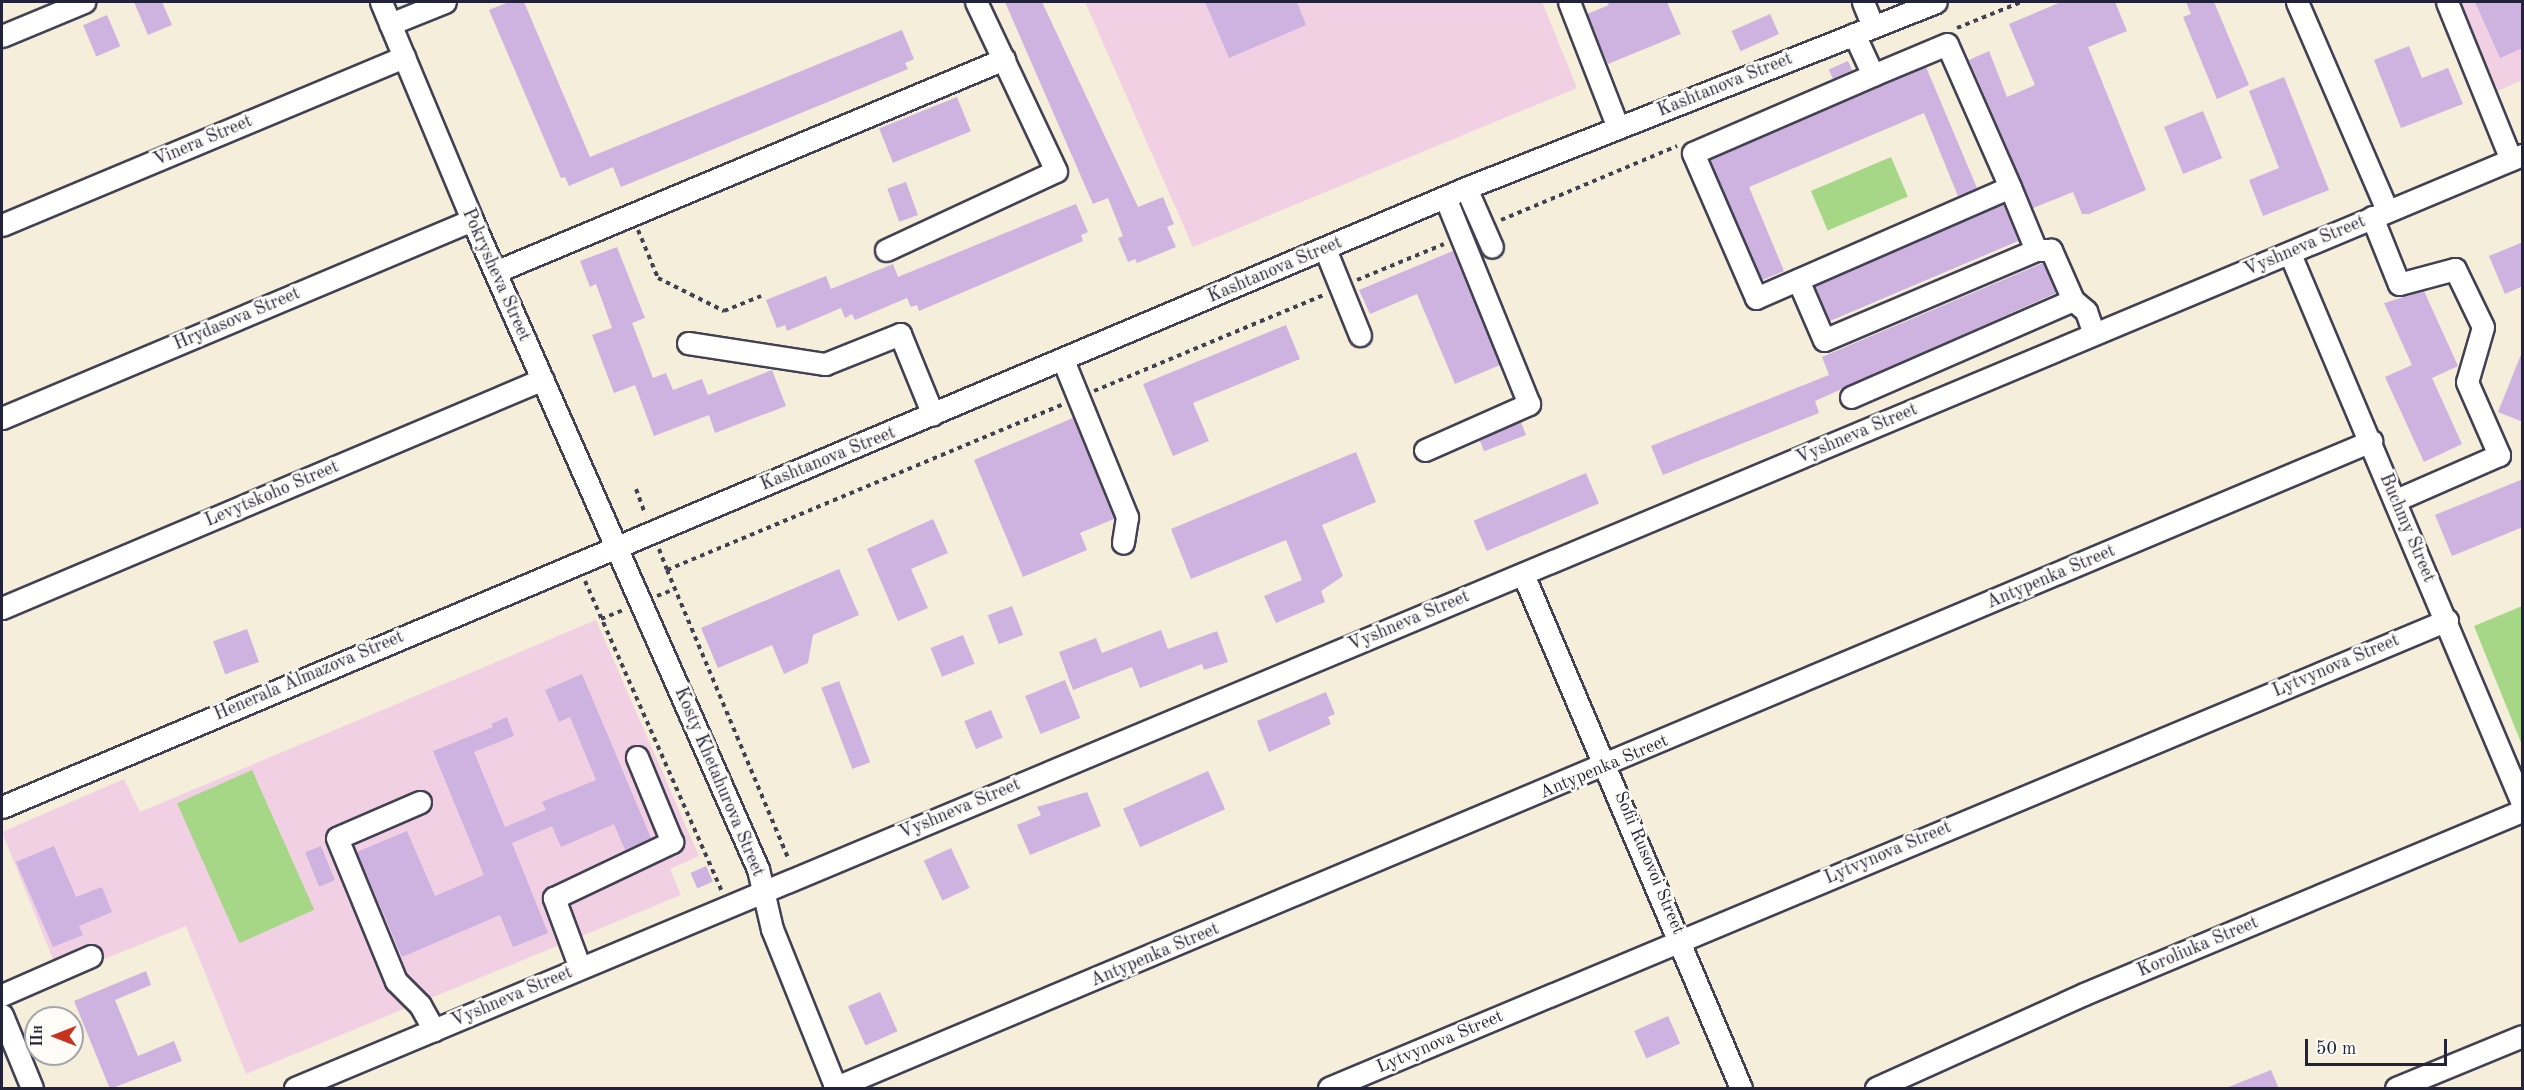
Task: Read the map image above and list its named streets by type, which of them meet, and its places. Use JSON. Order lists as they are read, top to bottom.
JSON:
{
  "streets": {
    "street": [
      "Kashtanova Street",
      "Vinera Street",
      "Vyshneva Street",
      "Pokrysheva Street",
      "Hrydasova Street",
      "Levytskoho Street",
      "Buchmy Street",
      "Antypenka Street",
      "Lytvynova Street",
      "Henerala Almazova Street",
      "Kosty Khetahurova Street",
      "Sofii Rusovoi Street",
      "Koroliuka Street"
    ]
  },
  "crossings": [
    ["Kashtanova Street", "Pokrysheva Street"],
    ["Kashtanova Street", "Henerala Almazova Street"],
    ["Kashtanova Street", "Kosty Khetahurova Street"],
    ["Vinera Street", "Pokrysheva Street"],
    ["Vyshneva Street", "Buchmy Street"],
    ["Vyshneva Street", "Kosty Khetahurova Street"],
    ["Vyshneva Street", "Sofii Rusovoi Street"],
    ["Pokrysheva Street", "Hrydasova Street"],
    ["Pokrysheva Street", "Levytskoho Street"],
    ["Pokrysheva Street", "Henerala Almazova Street"],
    ["Pokrysheva Street", "Kosty Khetahurova Street"],
    ["Buchmy Street", "Antypenka Street"],
    ["Buchmy Street", "Lytvynova Street"],
    ["Antypenka Street", "Kosty Khetahurova Street"],
    ["Antypenka Street", "Sofii Rusovoi Street"],
    ["Lytvynova Street", "Sofii Rusovoi Street"],
    ["Henerala Almazova Street", "Kosty Khetahurova Street"]
  ],
  "scale_bar": "50 m",
  "north": "left"
}
